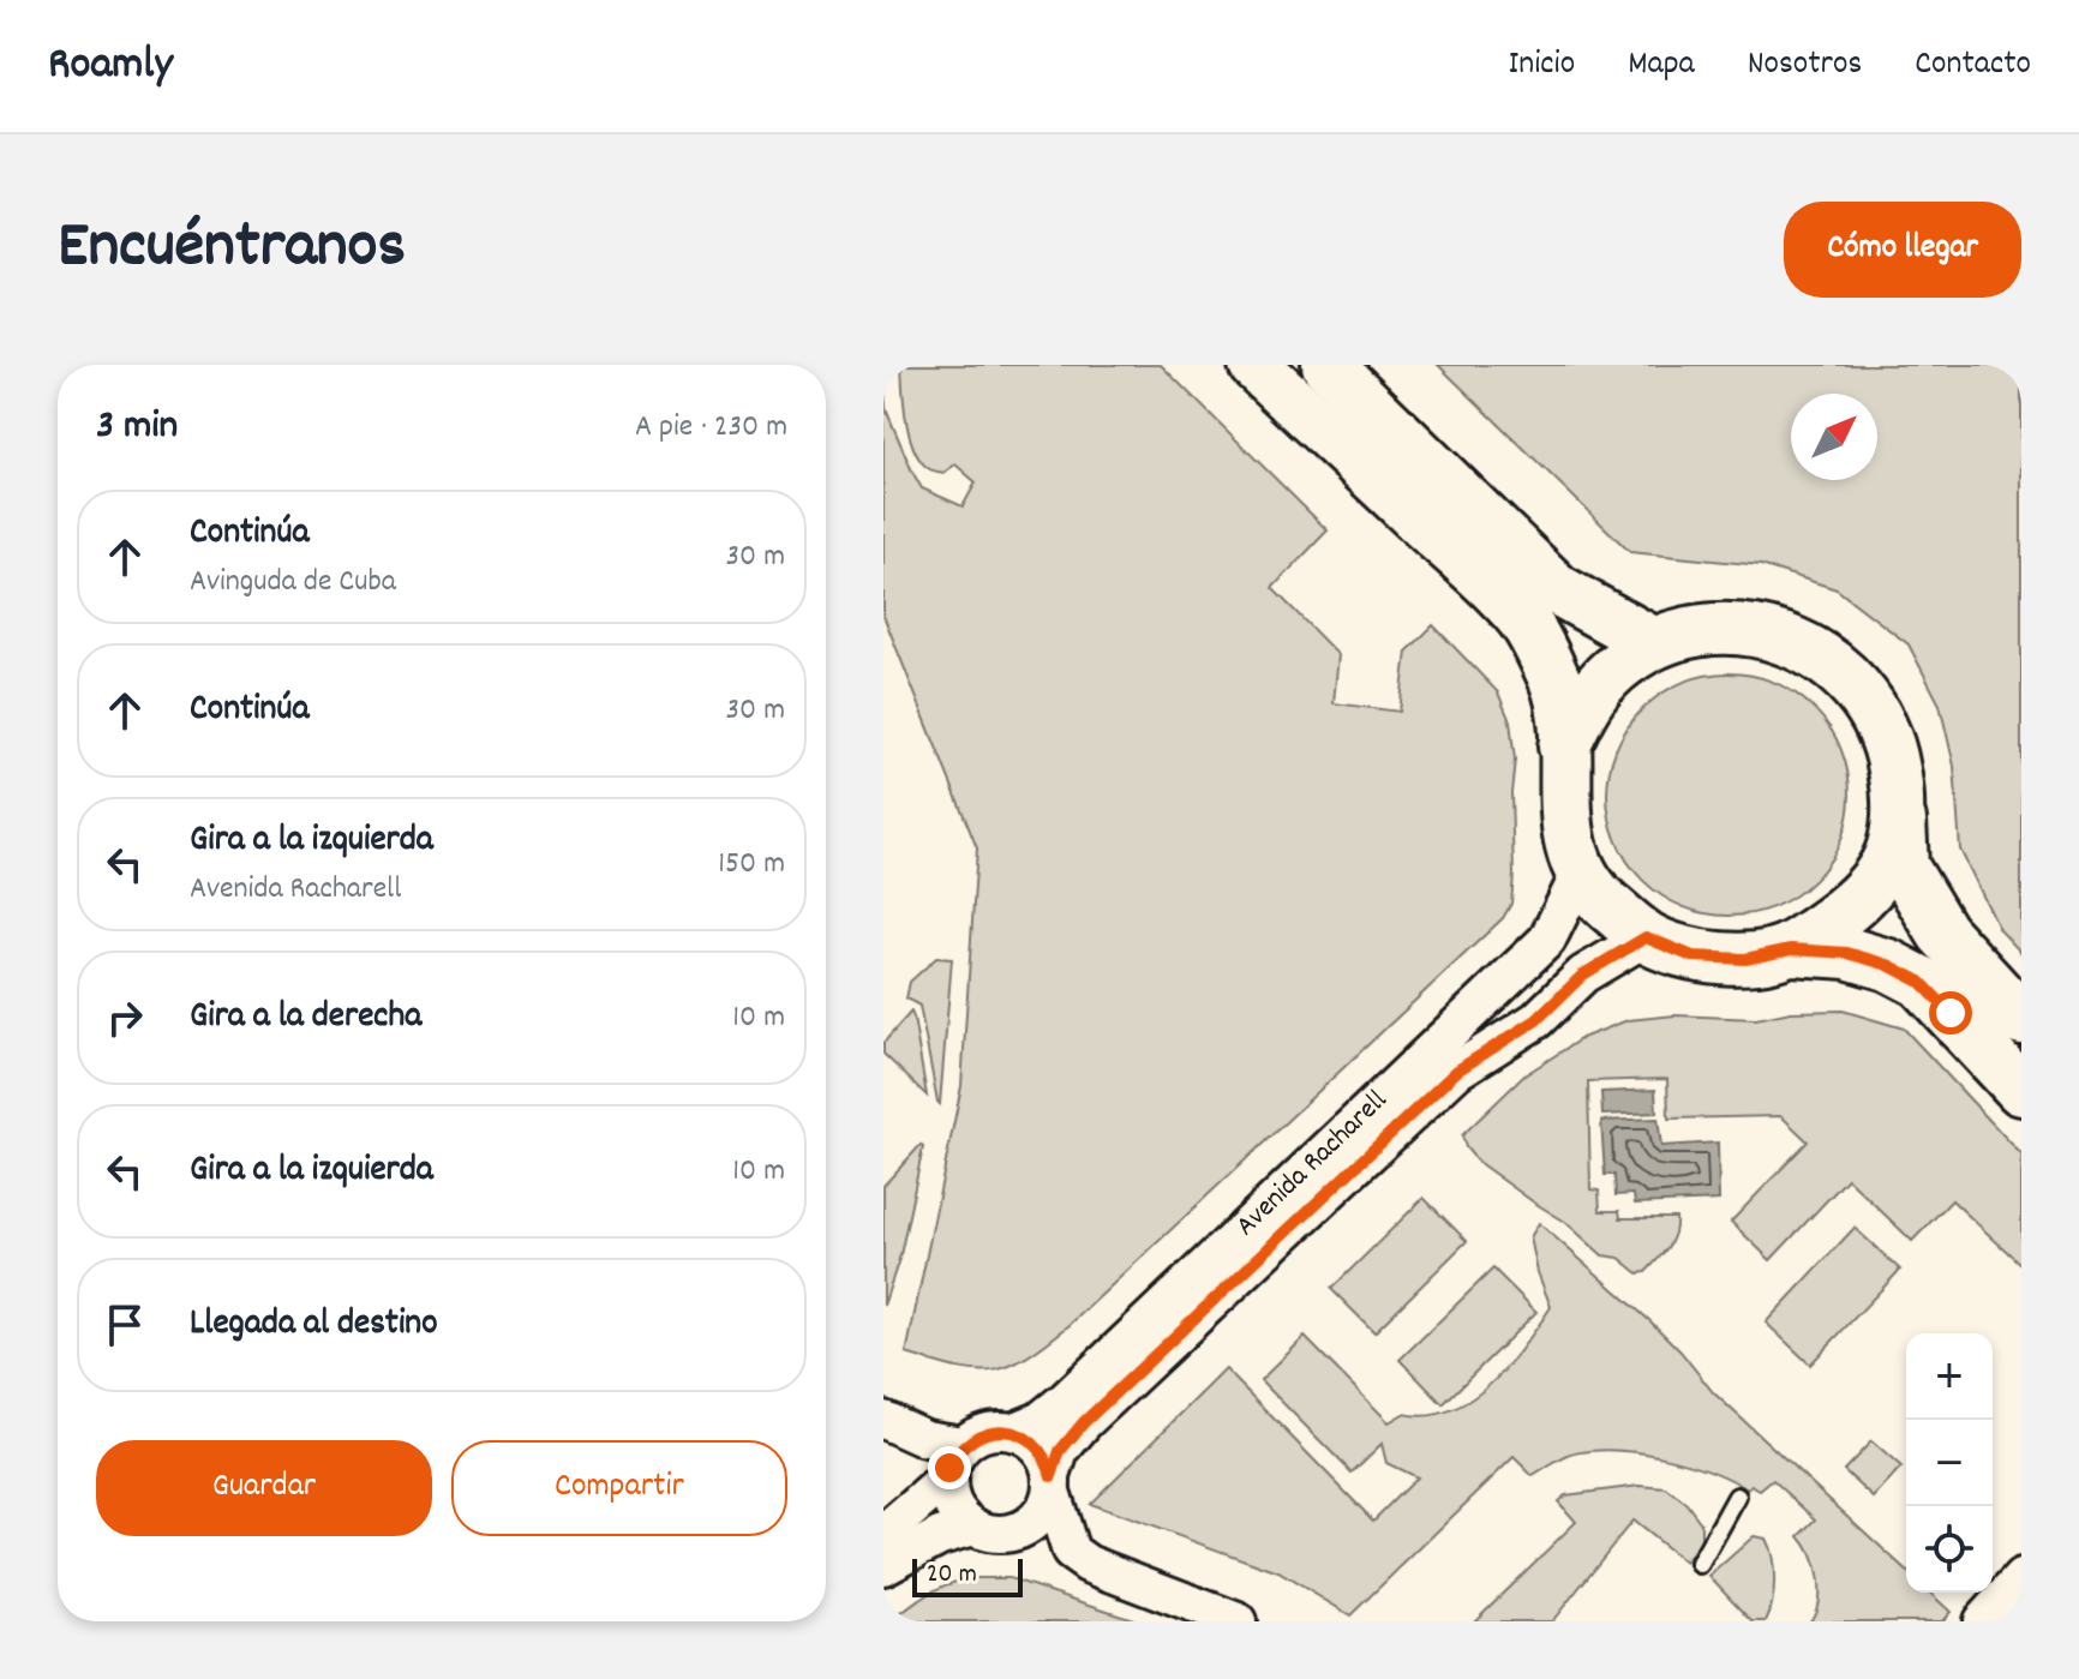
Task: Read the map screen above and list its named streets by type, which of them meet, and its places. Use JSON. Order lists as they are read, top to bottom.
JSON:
{
  "streets": {
    "street": ["Avenida Racharell"]
  },
  "scale_bar": "20 m",
  "north": "top right",
  "page": {
    "header": "Roamly",
    "nav": [
      "Inicio",
      "Mapa",
      "Nosotros",
      "Contacto"
    ],
    "title": "Encuéntranos",
    "buttons": [
      "Cómo llegar",
      ["Guardar", "Compartir"]
    ],
    "heading": ["3 min", "A pie · 230 m"],
    "list": [
      ["Continúa", "Avinguda de Cuba", "30 m"],
      ["Continúa", "30 m"],
      ["Gira a la izquierda", "Avenida Racharell", "150 m"],
      ["Gira a la derecha", "10 m"],
      ["Gira a la izquierda", "10 m"],
      "Llegada al destino"
    ],
    "map_buttons": ["+", "−"],
    "scale": "20 m"
  }
}
